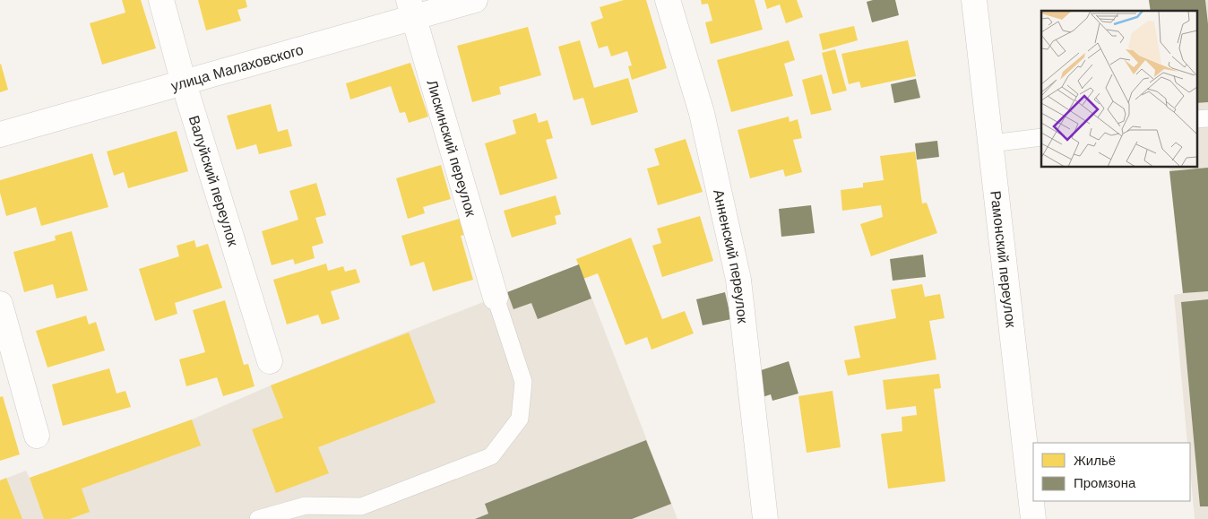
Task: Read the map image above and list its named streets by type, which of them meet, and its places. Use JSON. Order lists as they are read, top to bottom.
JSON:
{
  "streets": {
    "street": [
      "улица Малаховского",
      "Лискинский переулок",
      "Валуйский переулок",
      "Анненский переулок",
      "Рамонский переулок"
    ]
  },
  "crossings": [
    ["улица Малаховского", "Лискинский переулок"],
    ["улица Малаховского", "Валуйский переулок"]
  ],
  "legend": ["Жильё", "Промзона"]
}
